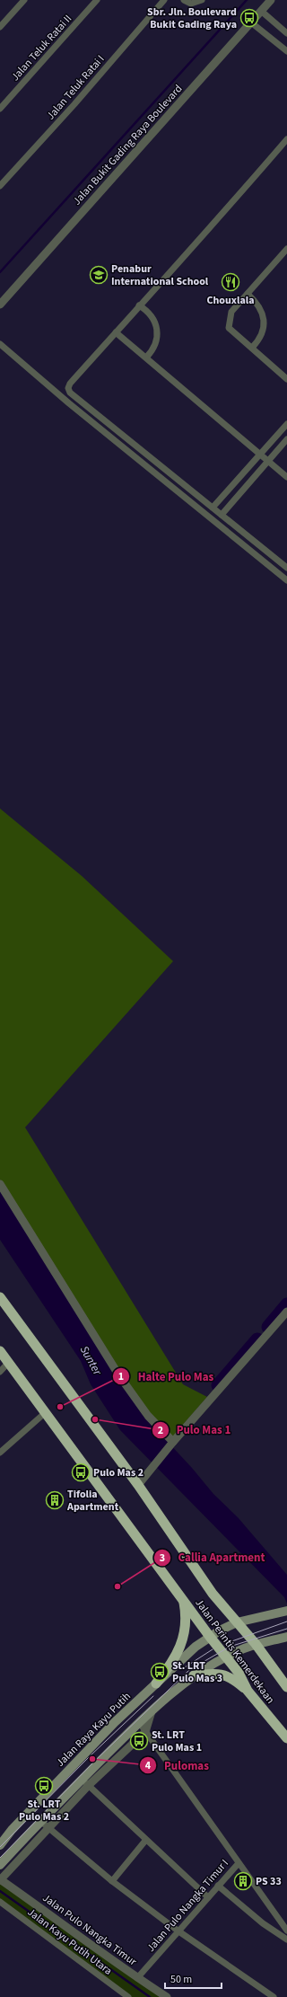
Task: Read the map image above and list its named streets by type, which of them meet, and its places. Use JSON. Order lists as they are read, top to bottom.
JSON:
{
  "streets": {
    "highway": ["Jalan Perintis Kemerdekaan"],
    "main road": ["Jalan Raya Kayu Putih"],
    "street": [
      "Jalan Teluk Ratai II",
      "Jalan Teluk Ratai I",
      "Jalan Bukit Gading Raya Boulevard",
      "Jalan Pulo Nangka Timur I",
      "Jalan Pulo Nangka Timur",
      "Jalan Kayu Putih Utara"
    ]
  },
  "crossings": [
    ["Jalan Perintis Kemerdekaan", "Jalan Raya Kayu Putih"],
    ["Jalan Pulo Nangka Timur I", "Jalan Pulo Nangka Timur"]
  ],
  "water": ["Sunter"],
  "places": {
    "bus stop": [
      "Sbr. Jln. Boulevard Bukit Gading Raya",
      "Pulo Mas 2",
      "St. LRT Pulo Mas 3",
      "St. LRT Pulo Mas 1",
      "St. LRT Pulo Mas 2"
    ],
    "school or university": ["Penabur International School"],
    "restaurant": ["Chouxlala"],
    "other": [
      "Halte Pulo Mas",
      "Pulo Mas 1",
      "Callia Apartment",
      "Pulomas"
    ],
    "building": ["Tifolia Apartment", "PS 33"]
  },
  "scale_bar": "50 m"
}
